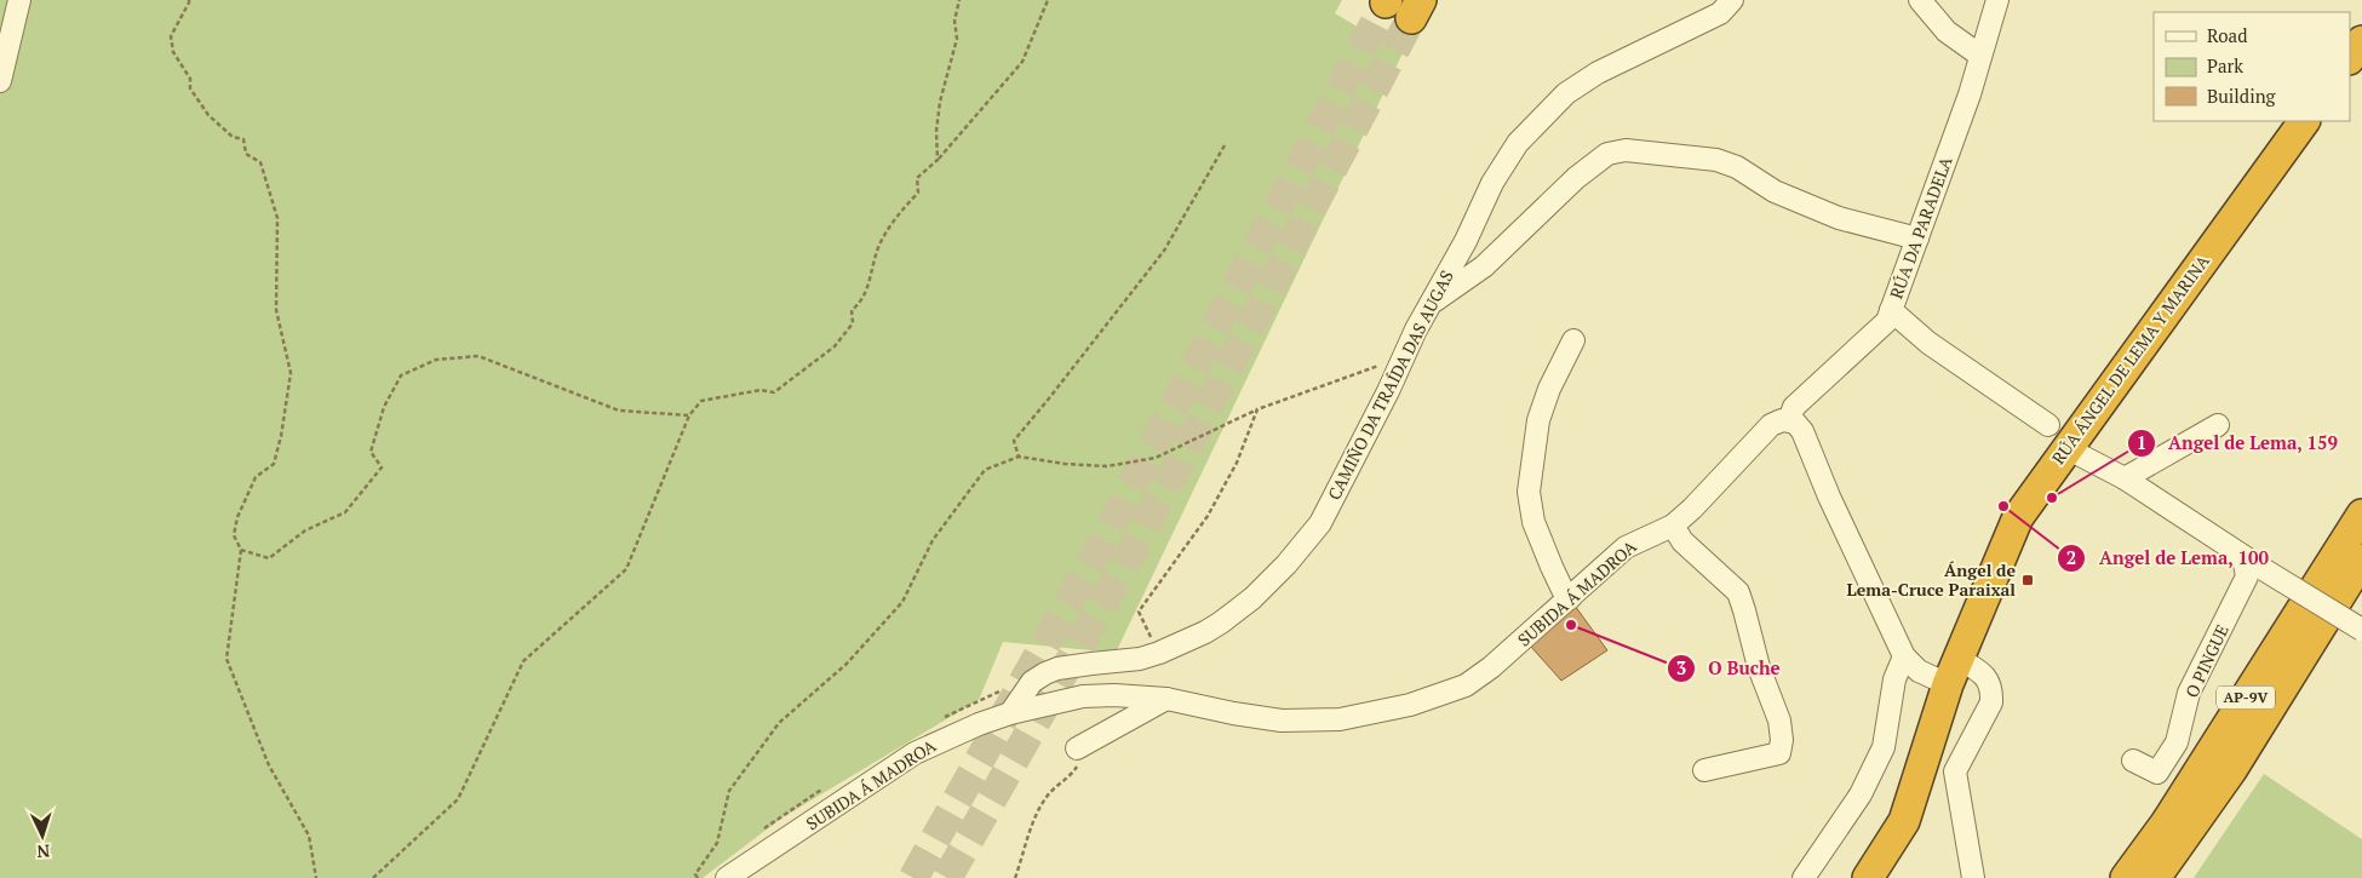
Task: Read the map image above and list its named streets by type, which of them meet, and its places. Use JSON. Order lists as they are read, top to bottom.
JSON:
{
  "streets": {
    "highway": ["RÚA ÁNGEL DE LEMA Y MARINA", "AP-9V"],
    "street": [
      "RÚA DA PARADELA",
      "CAMIÑO DA TRAÍDA DAS AUGAS",
      "SUBIDA Á MADROA",
      "O PINGUE"
    ]
  },
  "crossings": [
    ["RÚA DA PARADELA", "SUBIDA Á MADROA"],
    ["CAMIÑO DA TRAÍDA DAS AUGAS", "SUBIDA Á MADROA"]
  ],
  "places": {
    "other": ["Angel de Lema, 159", "Angel de Lema, 100", "O Buche"],
    "transit": ["Ángel de Lema-Cruce Paraixal"]
  },
  "legend": ["Road", "Park", "Building"],
  "north": "bottom"
}
